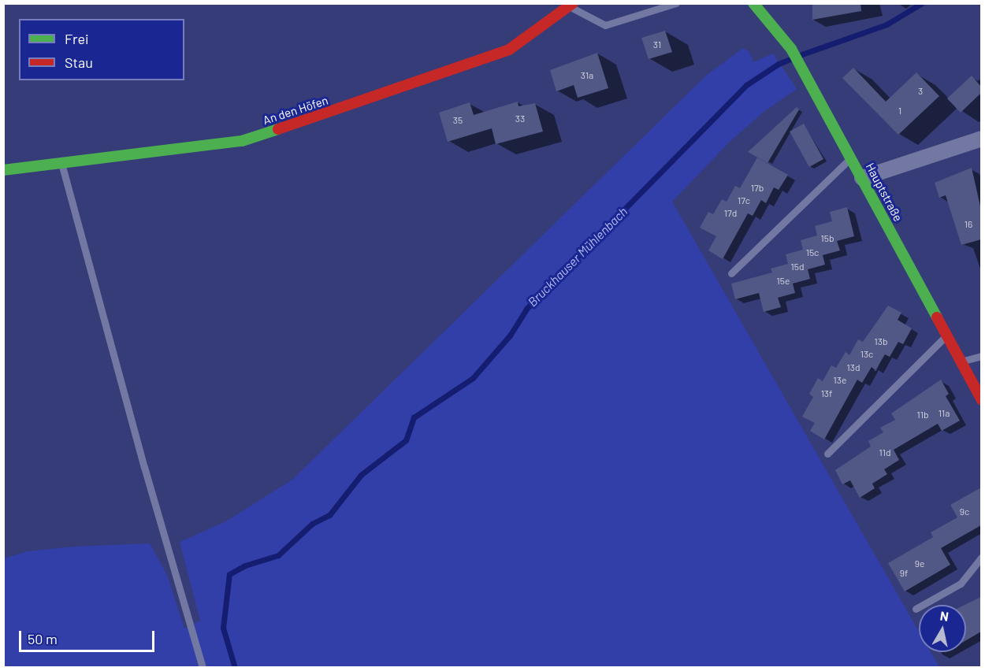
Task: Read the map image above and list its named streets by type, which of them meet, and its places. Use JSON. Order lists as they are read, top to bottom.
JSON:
{
  "streets": {
    "street": ["An den Höfen", "Hauptstraße"]
  },
  "water": ["Bruckhauser Mühlenbach"],
  "house_numbers": [
    "31",
    "31a",
    "3",
    "1",
    "33",
    "35",
    "17b",
    "17c",
    "17d",
    "16",
    "15b",
    "15c",
    "15d",
    "15e",
    "13b",
    "13c",
    "13d",
    "13e",
    "13f",
    "11a",
    "11b",
    "11d",
    "9c",
    "9e",
    "9f"
  ],
  "legend": ["Frei", "Stau"],
  "scale_bar": "50 m",
  "north": "top"
}
